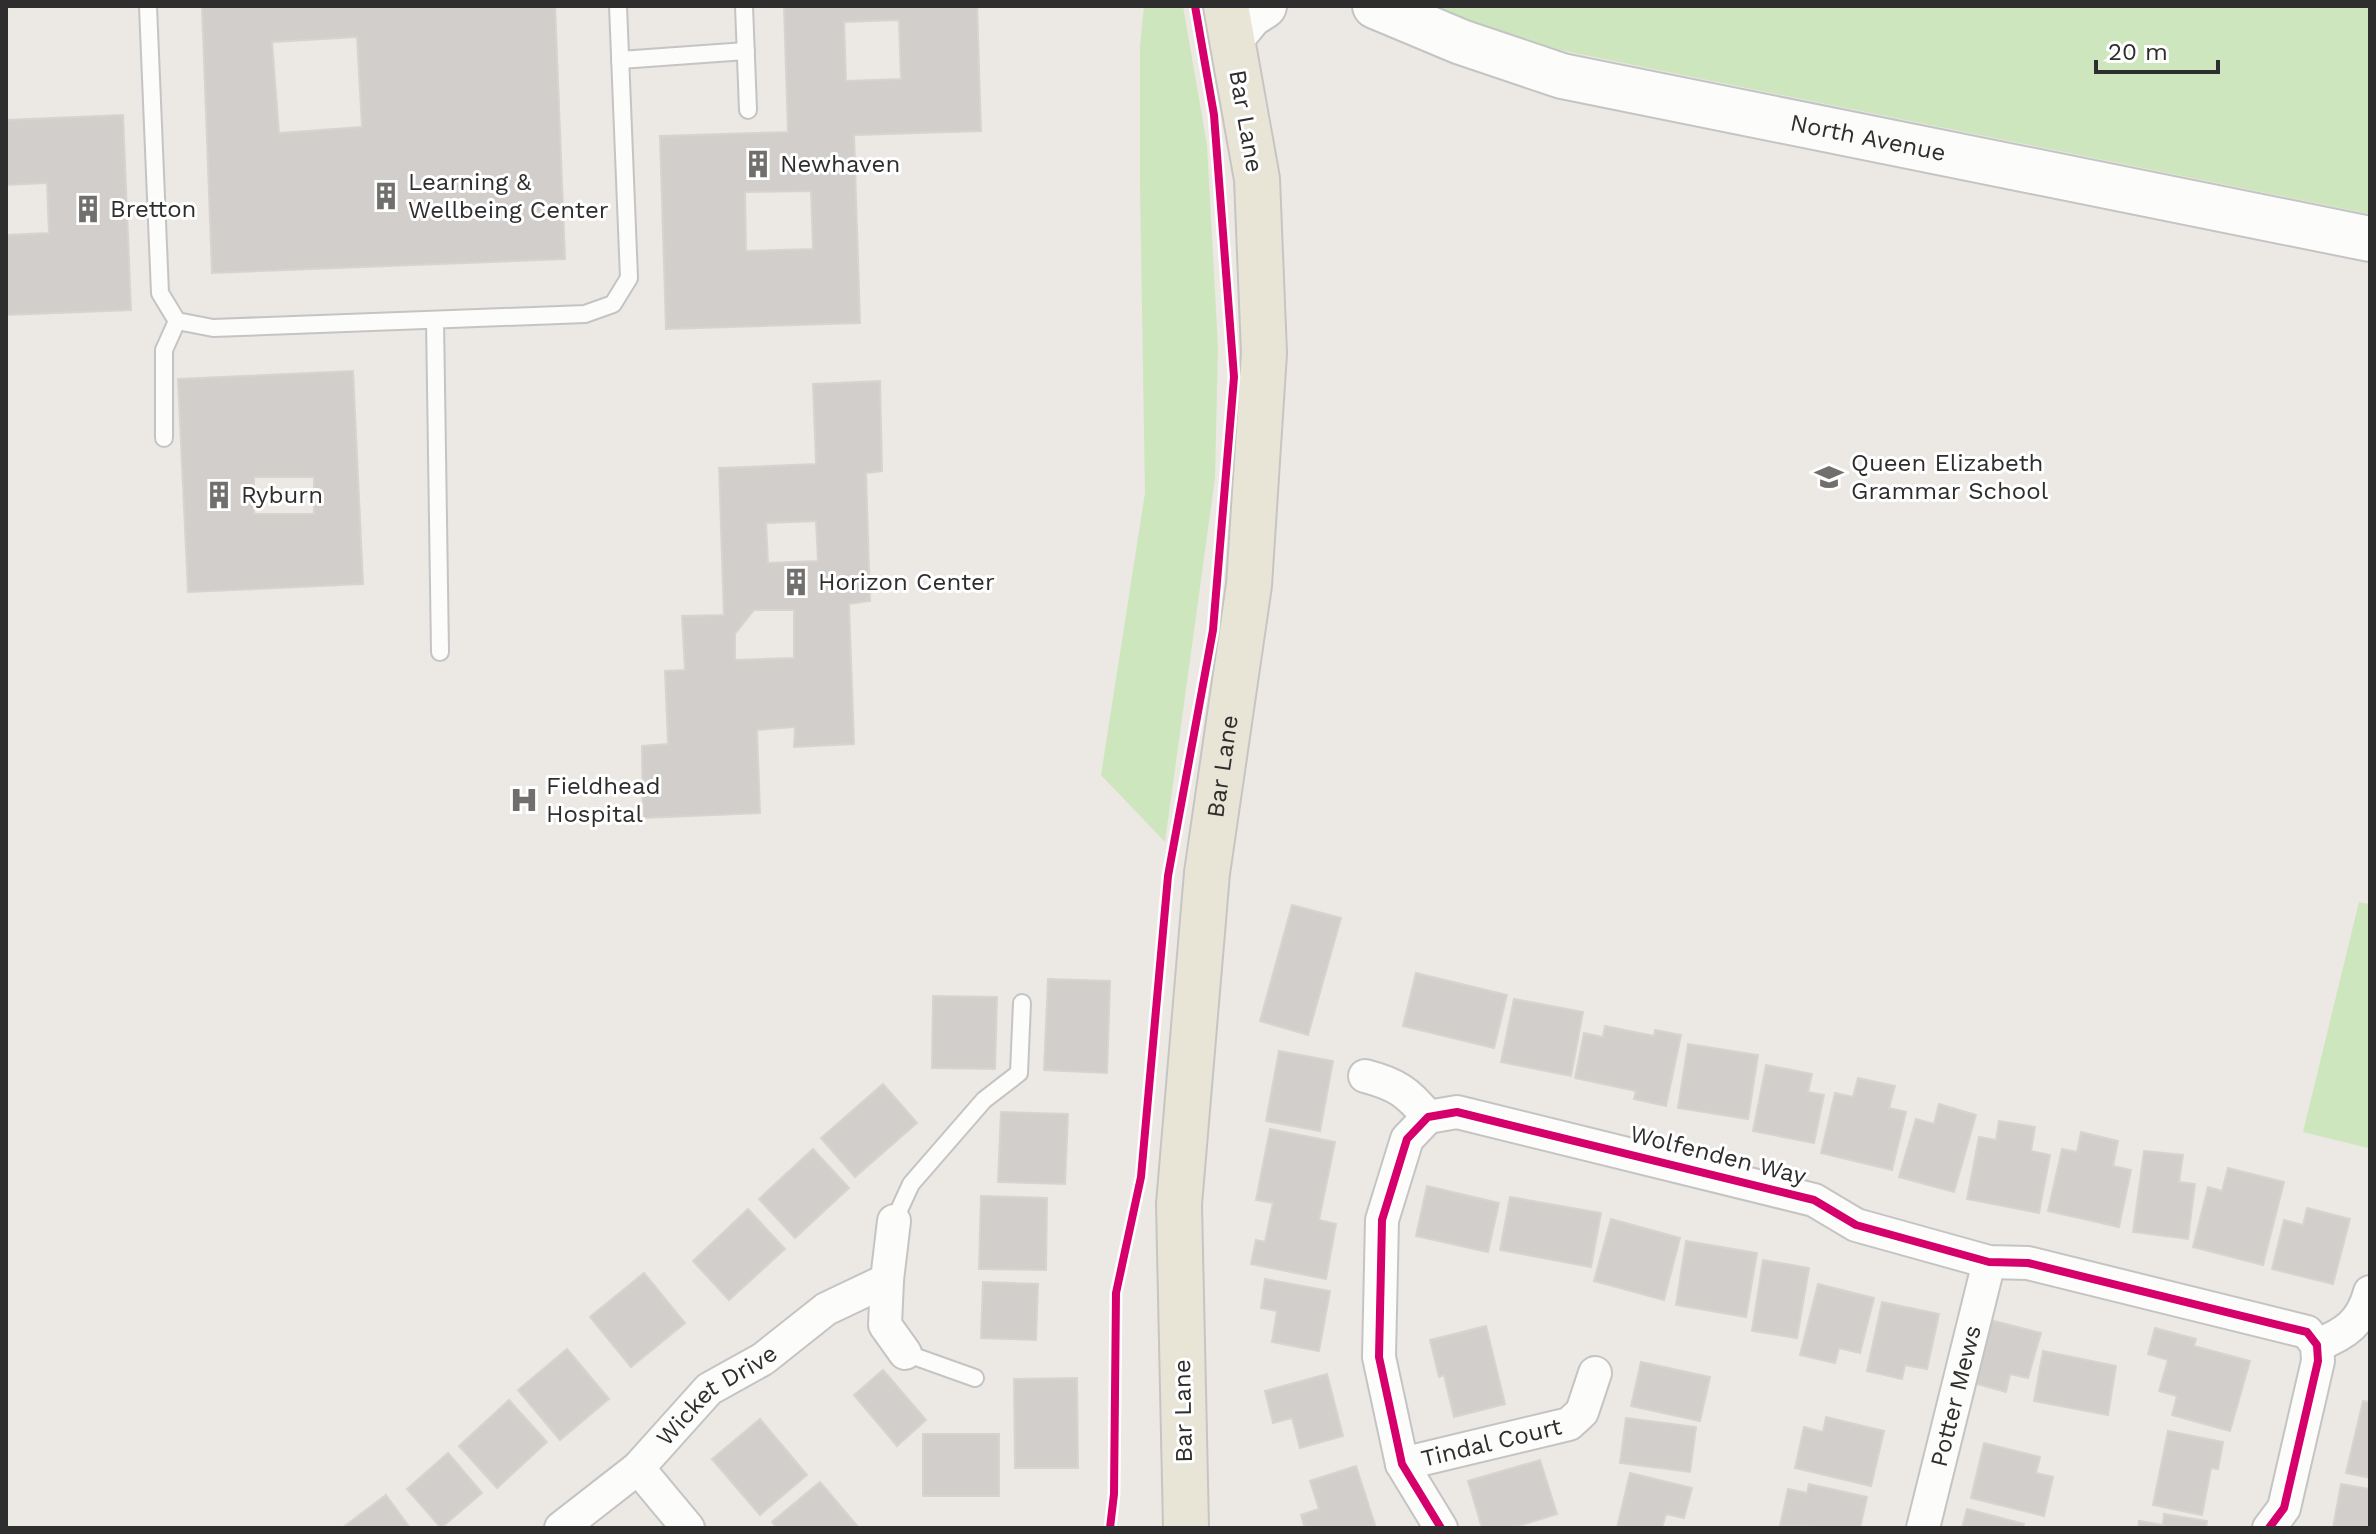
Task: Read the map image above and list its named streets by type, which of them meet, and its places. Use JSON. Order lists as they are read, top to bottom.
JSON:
{
  "streets": {
    "main road": ["Bar Lane"],
    "street": [
      "North Avenue",
      "Wolfenden Way",
      "Potter Mews",
      "Wicket Drive",
      "Tindal Court"
    ]
  },
  "crossings": [
    ["Wolfenden Way", "Potter Mews"]
  ],
  "places": {
    "building": [
      "Newhaven",
      "Learning & Wellbeing Center",
      "Bretton",
      "Ryburn",
      "Horizon Center"
    ],
    "school or university": ["Queen Elizabeth Grammar School"],
    "hospital": ["Fieldhead Hospital"]
  },
  "scale_bar": "20 m"
}
